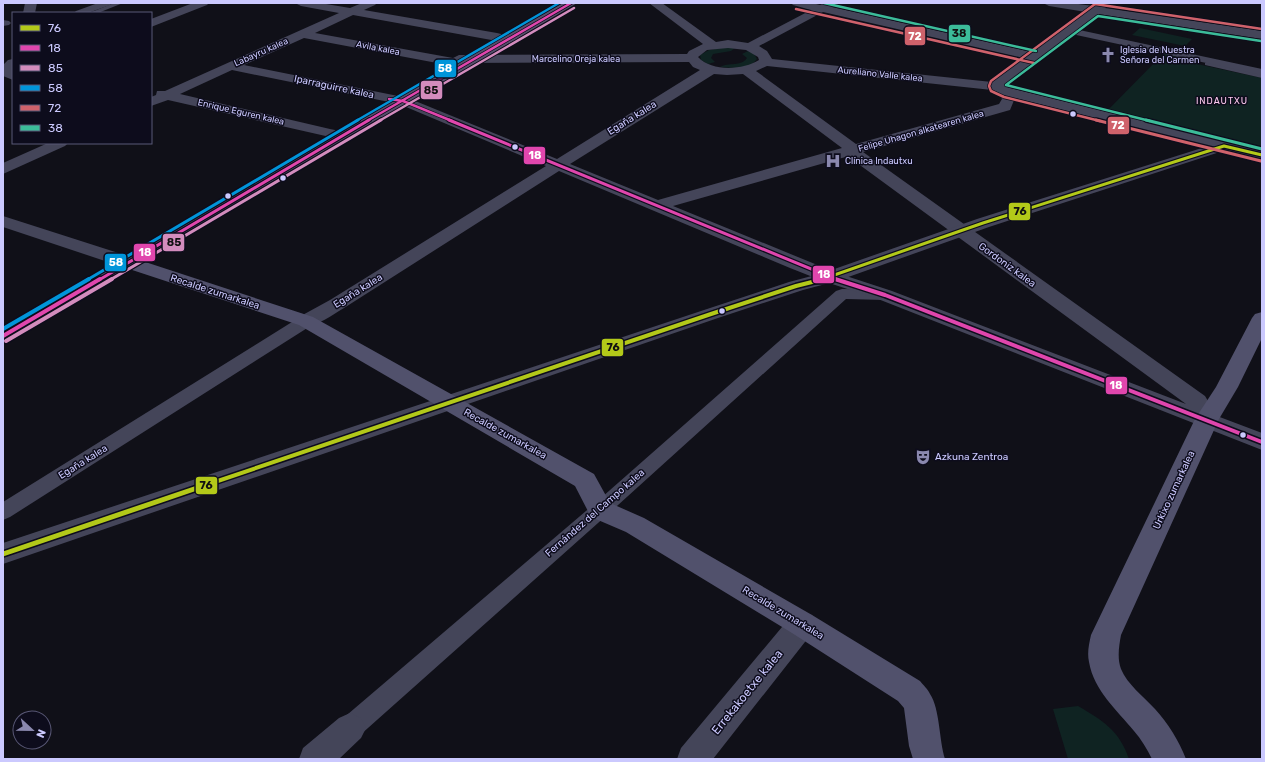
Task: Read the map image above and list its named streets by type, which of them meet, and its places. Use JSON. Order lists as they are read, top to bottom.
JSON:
{
  "streets": {
    "main road": ["Recalde zumarkalea", "Urkixo zumarkalea"],
    "street": [
      "Avila kalea",
      "Labayru kalea",
      "Marcelino Oreja kalea",
      "Aureliano Valle kalea",
      "Iparraguirre kalea",
      "Enrique Eguren kalea",
      "Egaña kalea",
      "Felipe Uhagon alkatearen kalea",
      "Gordoniz kalea",
      "Fernández del Campo kalea",
      "Errekakoetxe kalea"
    ]
  },
  "crossings": [
    ["Avila kalea", "Labayru kalea"],
    ["Avila kalea", "Marcelino Oreja kalea"],
    ["Labayru kalea", "Iparraguirre kalea"],
    ["Labayru kalea", "Enrique Eguren kalea"],
    ["Aureliano Valle kalea", "Felipe Uhagon alkatearen kalea"],
    ["Iparraguirre kalea", "Egaña kalea"],
    ["Iparraguirre kalea", "Felipe Uhagon alkatearen kalea"],
    ["Iparraguirre kalea", "Gordoniz kalea"],
    ["Iparraguirre kalea", "Urkixo zumarkalea"],
    ["Iparraguirre kalea", "Fernández del Campo kalea"],
    ["Egaña kalea", "Recalde zumarkalea"],
    ["Felipe Uhagon alkatearen kalea", "Gordoniz kalea"],
    ["Gordoniz kalea", "Urkixo zumarkalea"],
    ["Recalde zumarkalea", "Fernández del Campo kalea"],
    ["Recalde zumarkalea", "Errekakoetxe kalea"]
  ],
  "districts": ["INDAUTXU"],
  "places": {
    "church": ["Iglesia de Nuestra Señora del Carmen"],
    "hospital": ["Clínica Indautxu"],
    "theatre": ["Azkuna Zentroa"]
  },
  "lines": [
    "transit line 18",
    "transit line 58",
    "transit line 38",
    "transit line 72",
    "transit line 85",
    "transit line 76"
  ],
  "legend": [
    "76",
    "18",
    "85",
    "58",
    "72",
    "38"
  ],
  "north": "right"
}
